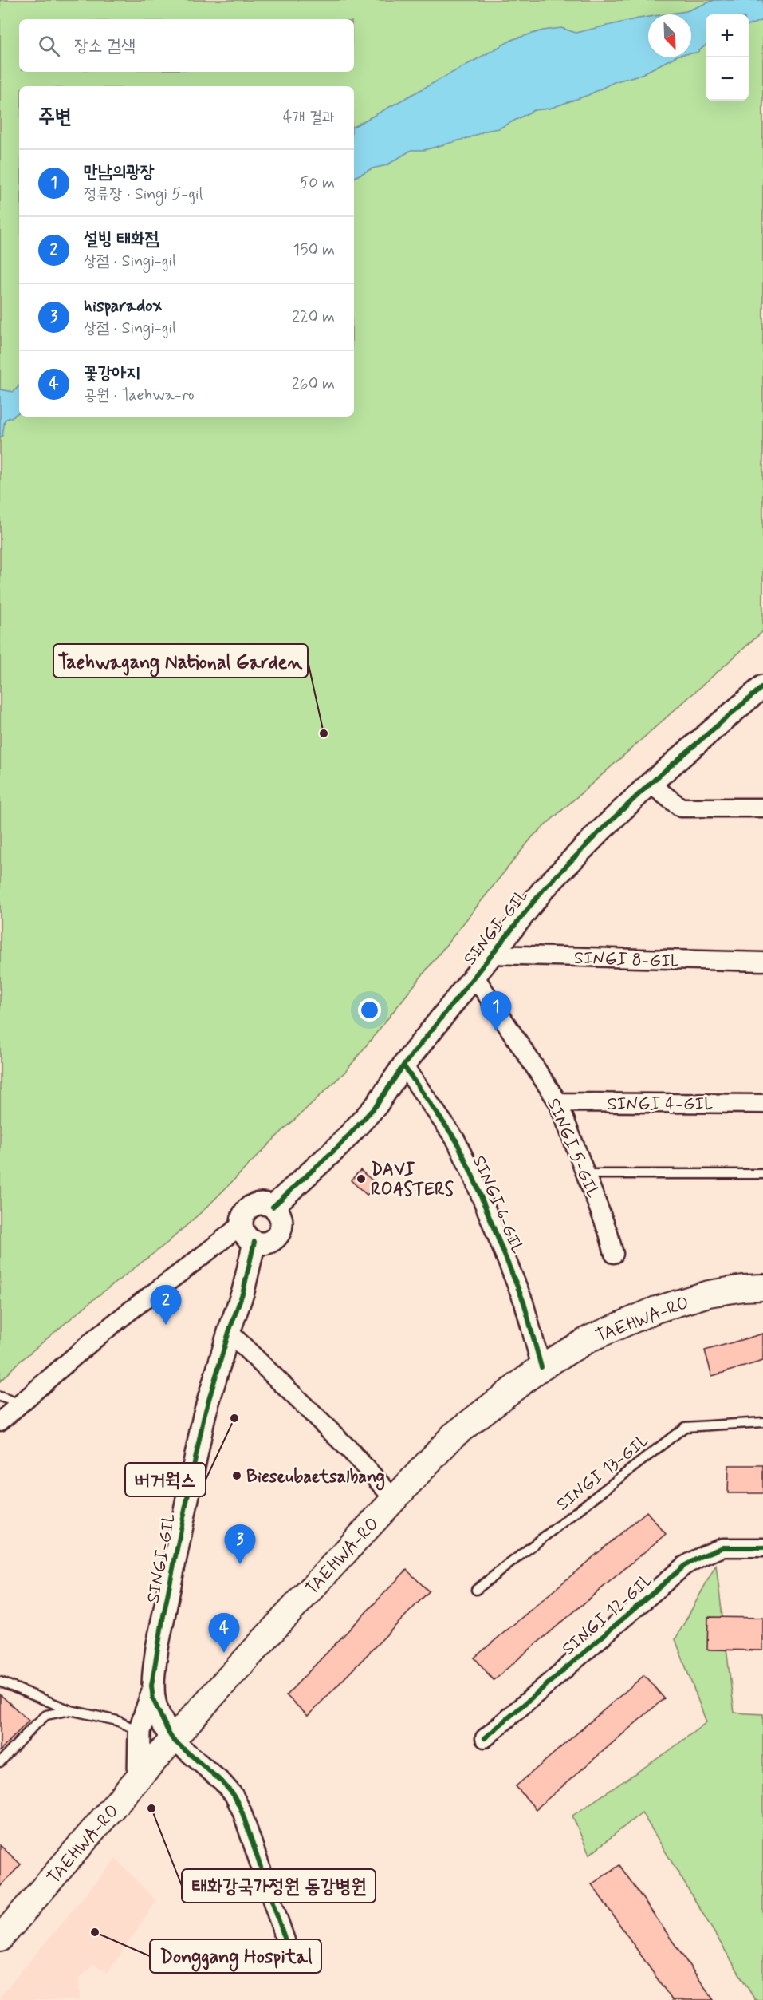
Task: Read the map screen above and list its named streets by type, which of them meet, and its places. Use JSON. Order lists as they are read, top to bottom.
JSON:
{
  "streets": {
    "main road": ["TAEHWA-RO"],
    "street": [
      "SINGI-GIL",
      "SINGI 8-GIL",
      "SINGI 4-GIL",
      "SINGI 5-GIL",
      "SINGI 6-GIL",
      "SINGI 12-GIL"
    ],
    "lane": ["SINGI 13-GIL"]
  },
  "crossings": [
    ["SINGI-GIL", "SINGI 8-GIL"],
    ["SINGI-GIL", "SINGI 5-GIL"],
    ["SINGI-GIL", "SINGI 6-GIL"],
    ["SINGI-GIL", "TAEHWA-RO"],
    ["SINGI 4-GIL", "SINGI 5-GIL"],
    ["SINGI 6-GIL", "TAEHWA-RO"]
  ],
  "places": [
    "Taehwagang National Garden",
    "DAVI ROASTERS",
    "버거웍스",
    "Bieseubaetsalbang",
    "태화강국가정원 동강병원",
    "Donggang Hospital"
  ],
  "north": "bottom right",
  "page": {
    "map_buttons": ["+", "−"],
    "search": "장소 검색",
    "heading": ["주변", "4개 결과"],
    "list": [
      {
        "mark": "1",
        "name": "만남의광장",
        "note": "정류장 · Singi 5-gil",
        "value": "50 m"
      },
      {
        "mark": "2",
        "name": "설빙 태화점",
        "note": "상점 · Singi-gil",
        "value": "150 m"
      },
      {
        "mark": "3",
        "name": "hisparadox",
        "note": "상점 · Singi-gil",
        "value": "220 m"
      },
      {
        "mark": "4",
        "name": "꽃강아지",
        "note": "공원 · Taehwa-ro",
        "value": "260 m"
      }
    ],
    "pins": [
      "1",
      "2",
      "3",
      "4"
    ]
  }
}
